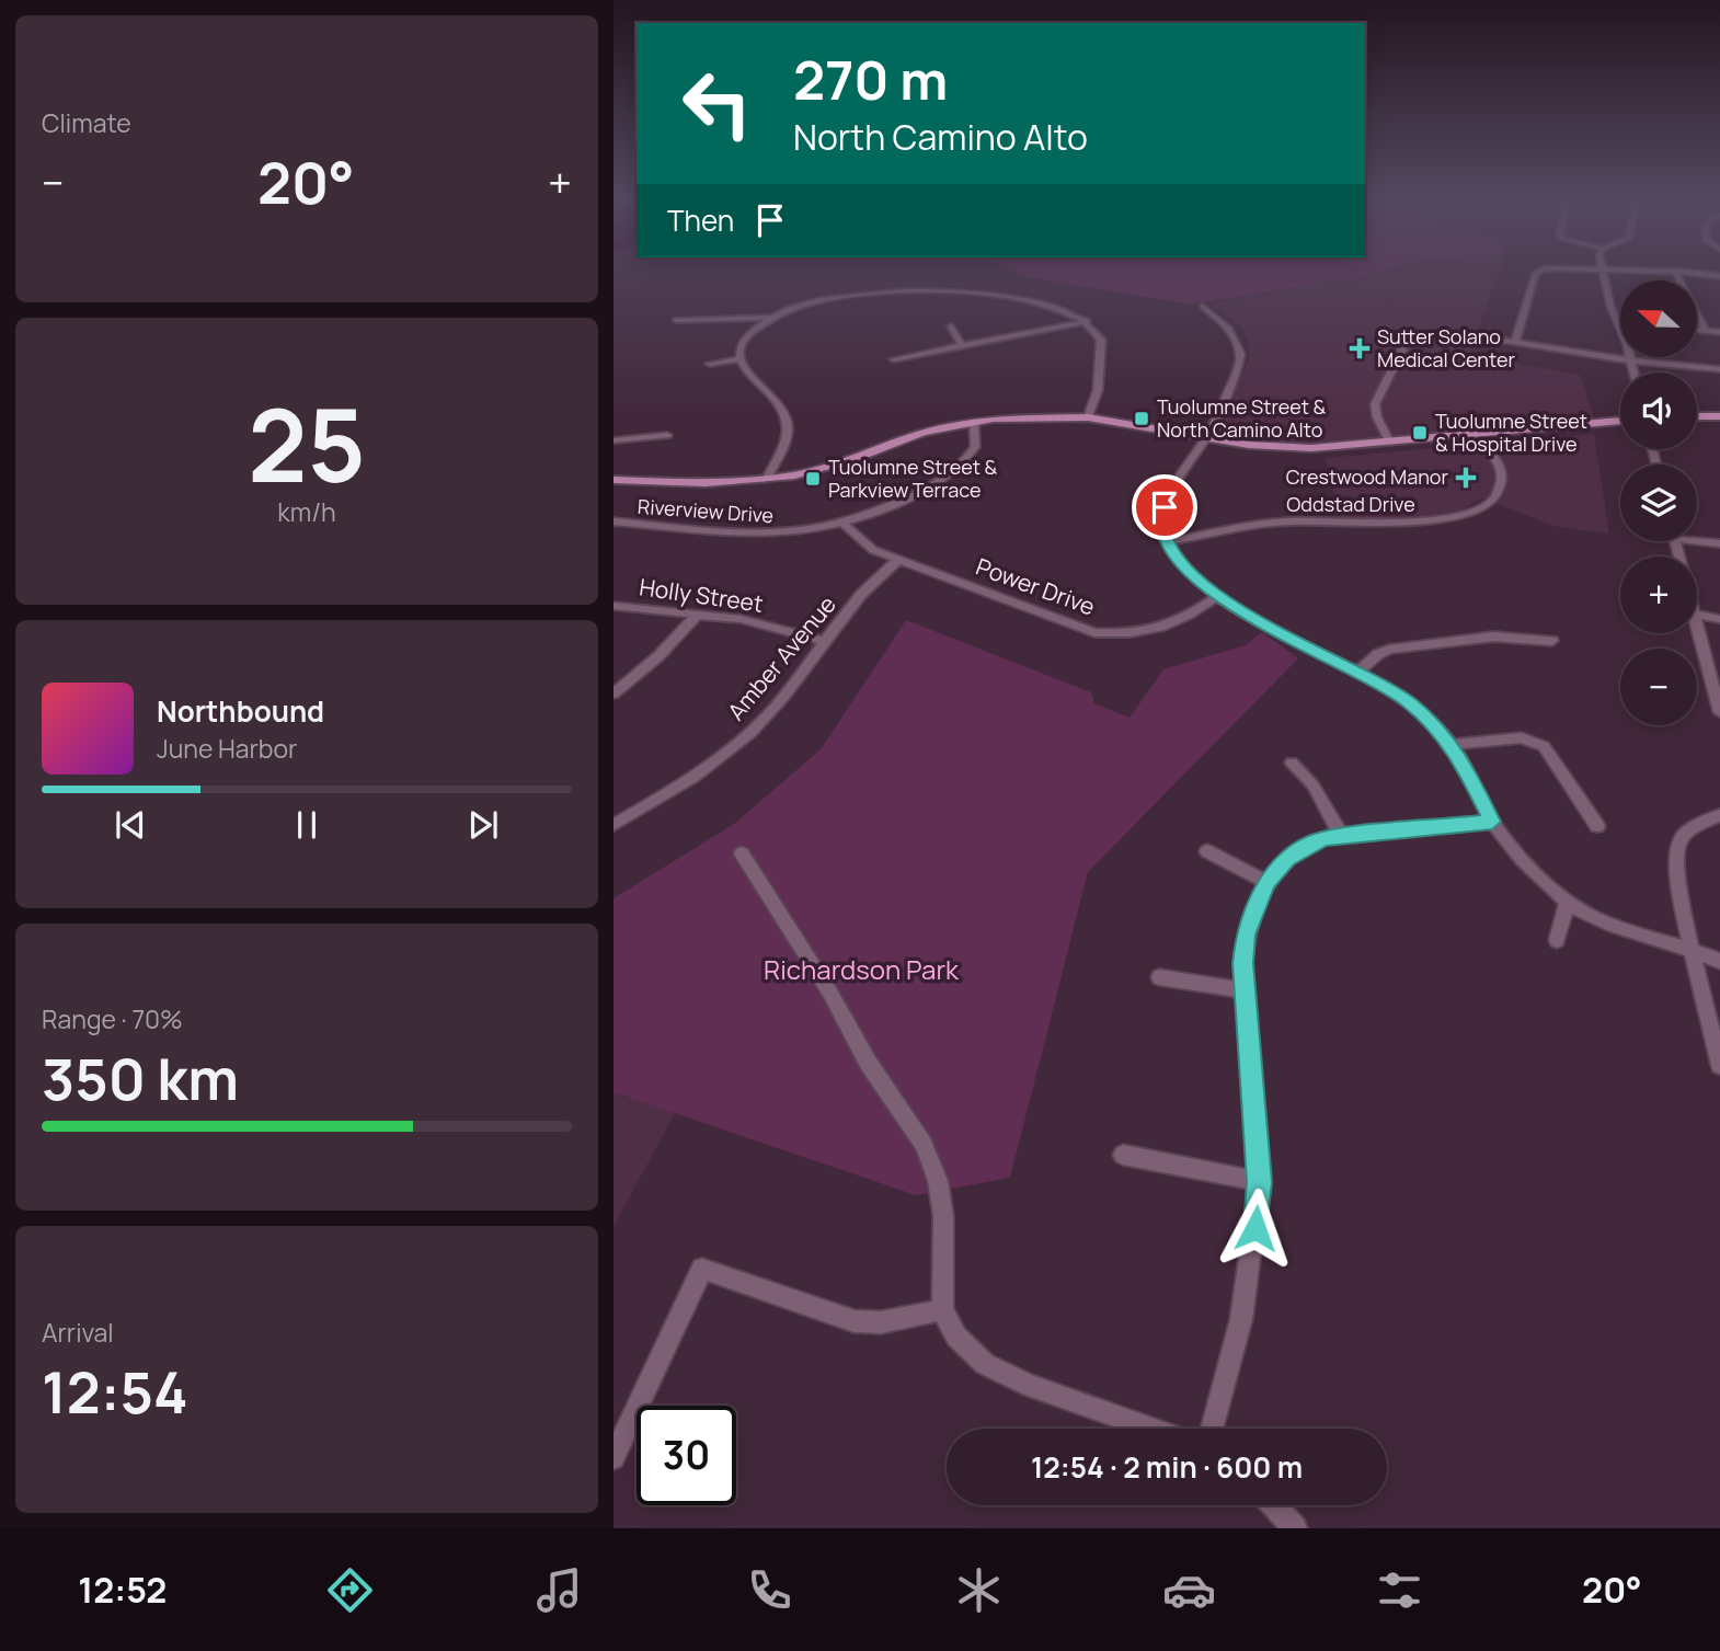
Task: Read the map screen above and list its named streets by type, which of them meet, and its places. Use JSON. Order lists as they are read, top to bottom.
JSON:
{
  "streets": {
    "street": [
      "Oddstad Drive",
      "Riverview Drive",
      "Power Drive",
      "Holly Street",
      "Amber Avenue"
    ]
  },
  "crossings": [
    ["Riverview Drive", "Power Drive"],
    ["Power Drive", "Amber Avenue"],
    ["Holly Street", "Amber Avenue"]
  ],
  "parks": ["Richardson Park"],
  "places": {
    "health": ["Sutter Solano Medical Center", "Crestwood Manor"],
    "transit": ["Tuolumne Street & North Camino Alto", "Tuolumne Street & Hospital Drive", "Tuolumne Street & Parkview Terrace"]
  },
  "north": "left",
  "page": {
    "tile": [
      "Climate",
      ["25", "km/h"],
      ["Range · 70%", "350 km"],
      ["Arrival", "12:54"]
    ],
    "turn": ["270 m", "North Camino Alto"],
    "heat": ["−", "20°", "+"],
    "then": "Then",
    "map_buttons": ["+", "−"],
    "song": ["Northbound", "June Harbor"],
    "limit": "30",
    "trip": "12:54 · 2 min · 600 m",
    "tabs": ["12:52", "20°"]
  }
}
